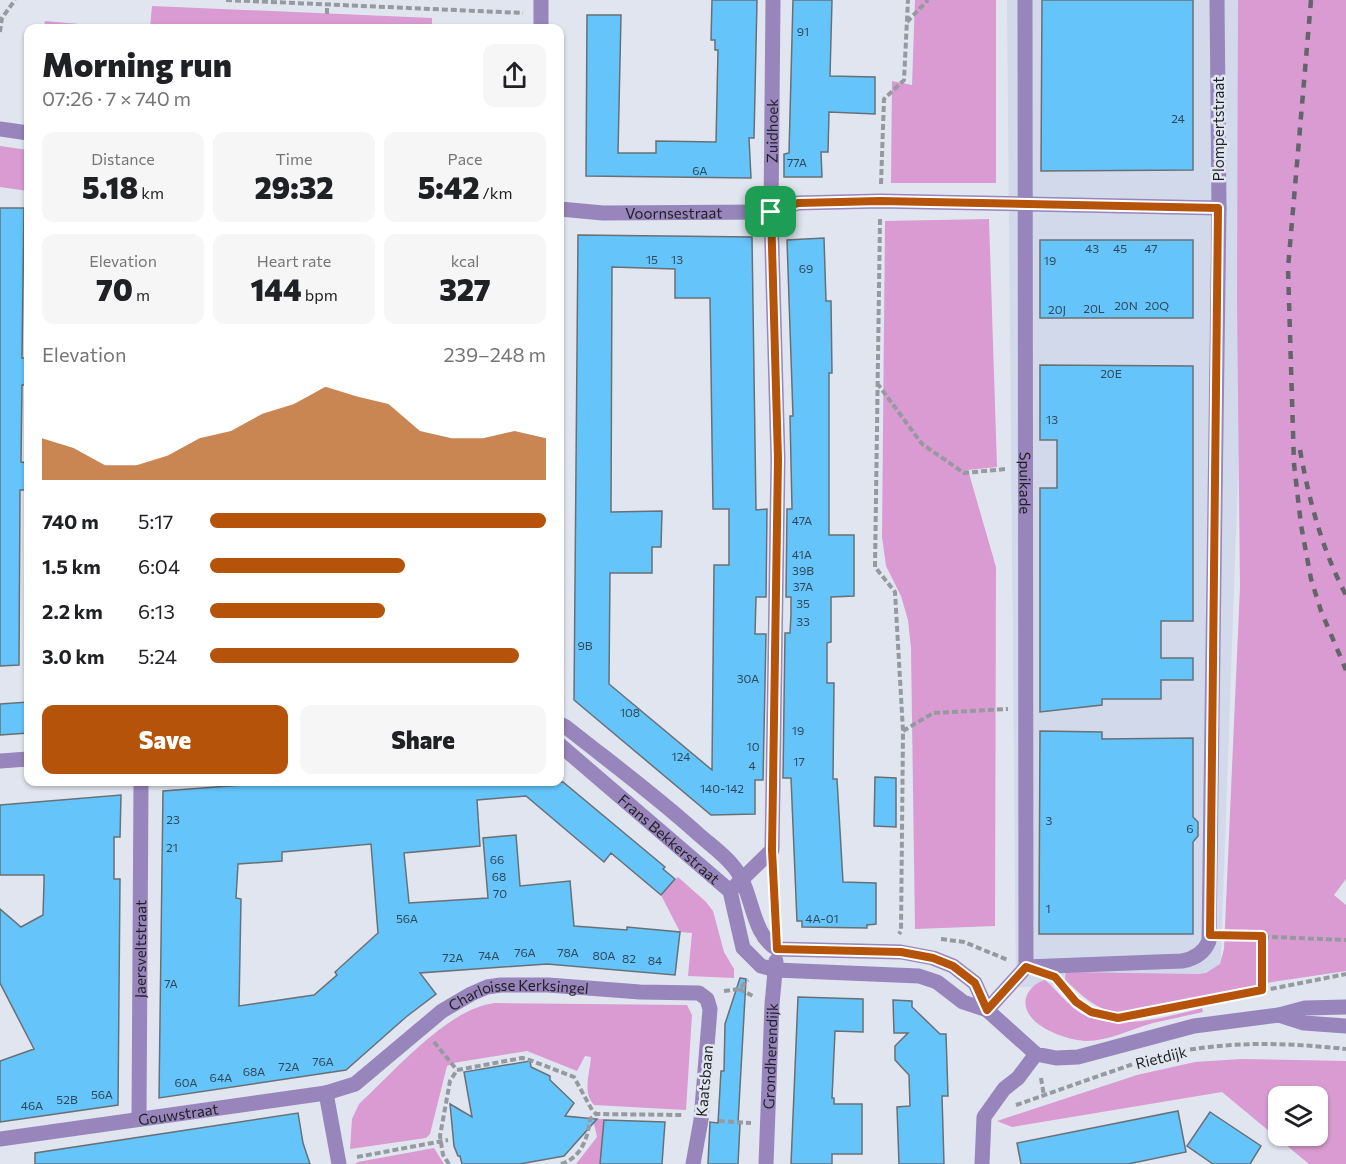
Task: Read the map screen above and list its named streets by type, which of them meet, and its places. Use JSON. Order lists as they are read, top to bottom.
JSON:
{
  "streets": {
    "street": [
      "Plompertstraat",
      "Zuidhoek",
      "Voornsestraat",
      "Spuikade",
      "Frans Bekkerstraat",
      "Jaersveltstraat",
      "Charloisse Kerksingel",
      "Grondherendijk",
      "Rietdijk",
      "Kaatsbaan",
      "Gouwstraat"
    ]
  },
  "crossings": [
    ["Plompertstraat", "Voornsestraat"],
    ["Zuidhoek", "Voornsestraat"],
    ["Voornsestraat", "Spuikade"],
    ["Frans Bekkerstraat", "Grondherendijk"],
    ["Jaersveltstraat", "Gouwstraat"],
    ["Charloisse Kerksingel", "Kaatsbaan"],
    ["Charloisse Kerksingel", "Gouwstraat"]
  ],
  "house_numbers": [
    "91",
    "24",
    "77A",
    "6A",
    "43",
    "45",
    "47",
    "15",
    "13",
    "19",
    "69",
    "20N",
    "20Q",
    "20L",
    "20J",
    "20E",
    "13",
    "47A",
    "41A",
    "39B",
    "37A",
    "35",
    "33",
    "9B",
    "30A",
    "108",
    "19",
    "10",
    "124",
    "17",
    "4",
    "140-142",
    "23",
    "3",
    "6",
    "21",
    "66",
    "68",
    "70",
    "1",
    "56A",
    "4A-01",
    "76A",
    "78A",
    "74A",
    "80A",
    "72A",
    "82",
    "84",
    "7A",
    "76A",
    "72A",
    "68A",
    "64A",
    "60A",
    "56A",
    "52B",
    "46A"
  ],
  "page": {
    "heading": ["Morning run", "07:26 · 7 × 740 m"],
    "stats": [
      ["Distance", "5.18 km"],
      ["Time", "29:32"],
      ["Pace", "5:42 /km"],
      ["Elevation", "70 m"],
      ["Heart rate", "144 bpm"],
      ["kcal", "327"]
    ],
    "chart": ["Elevation", "239–248 m"],
    "list": [
      {
        "name": "740 m",
        "note": "5:17"
      },
      {
        "name": "1.5 km",
        "note": "6:04"
      },
      {
        "name": "2.2 km",
        "note": "6:13"
      },
      {
        "name": "3.0 km",
        "note": "5:24"
      }
    ],
    "buttons": ["Save", "Share"]
  }
}
